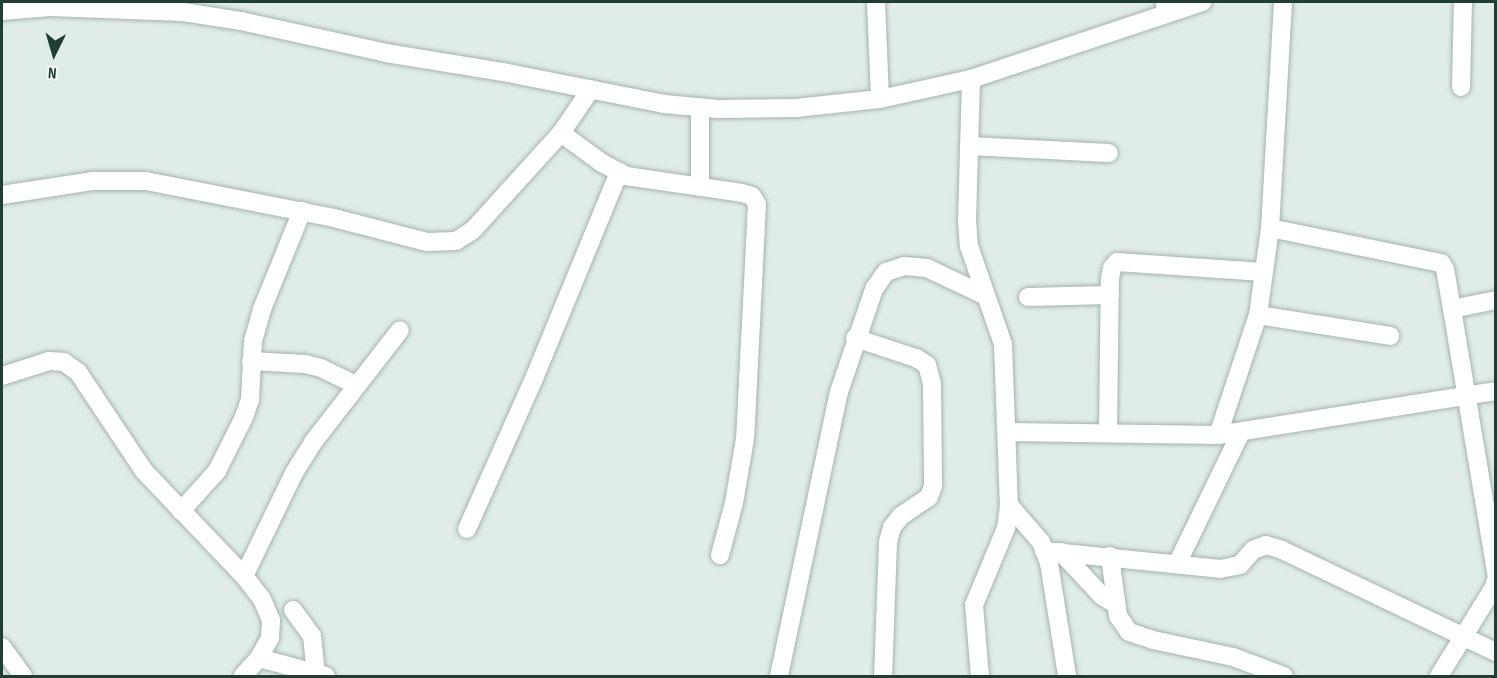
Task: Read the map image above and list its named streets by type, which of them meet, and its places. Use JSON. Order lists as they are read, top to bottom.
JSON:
{
  "north": "bottom"
}
